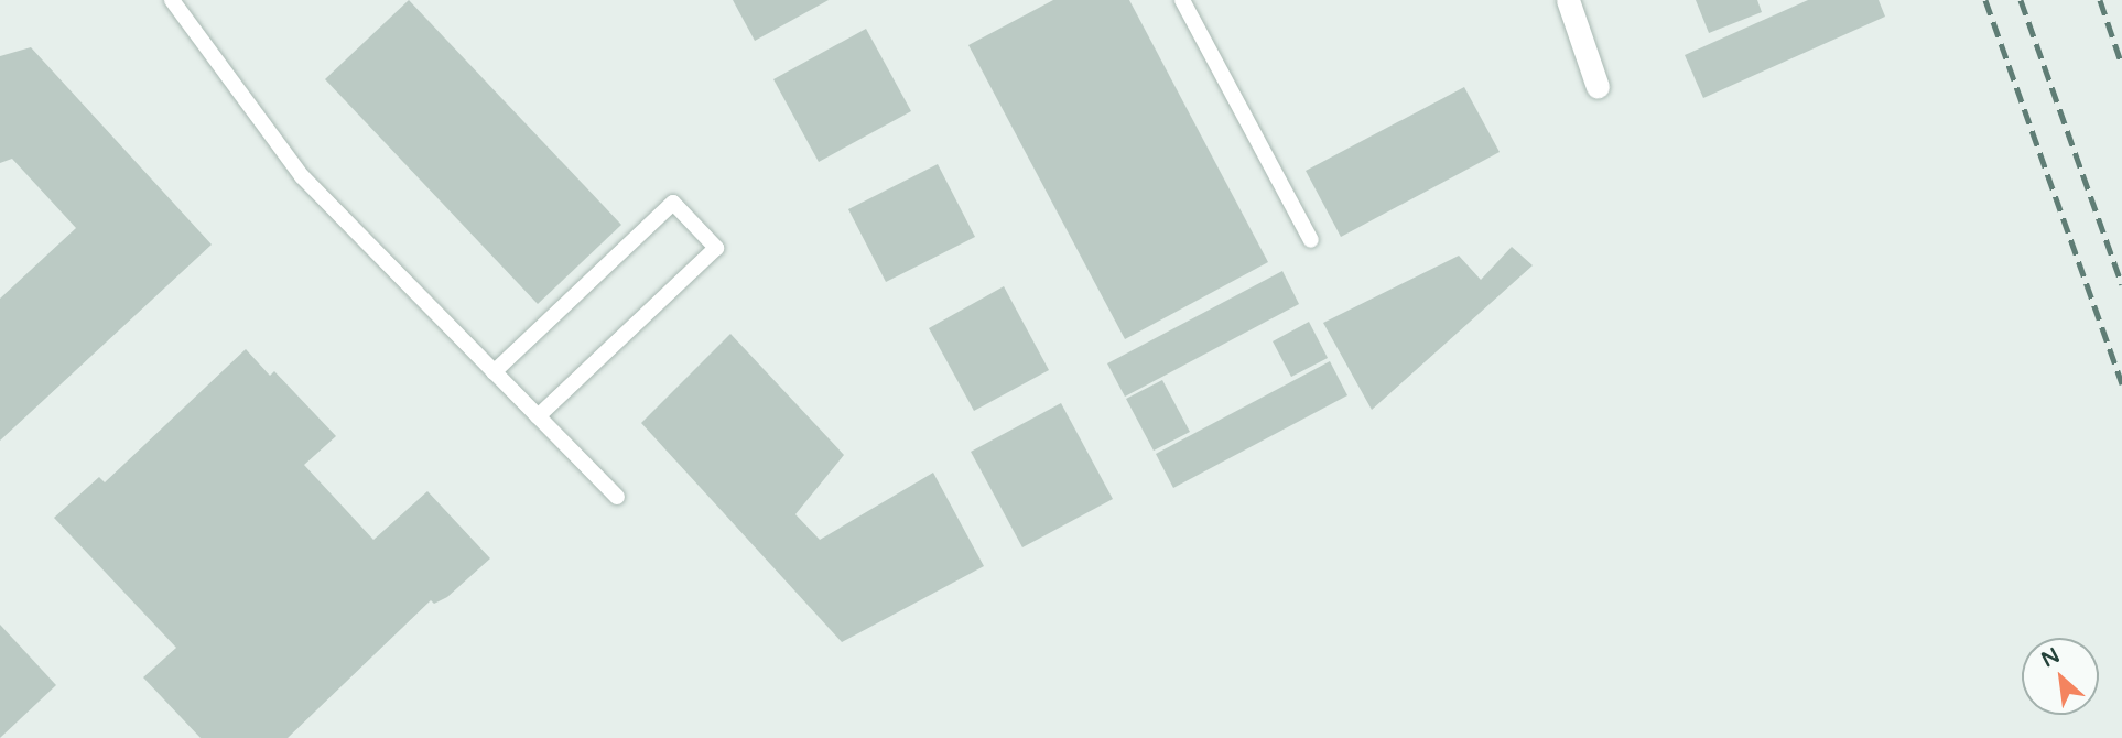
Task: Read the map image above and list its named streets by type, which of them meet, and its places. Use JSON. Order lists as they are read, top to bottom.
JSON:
{
  "north": "top left"
}
